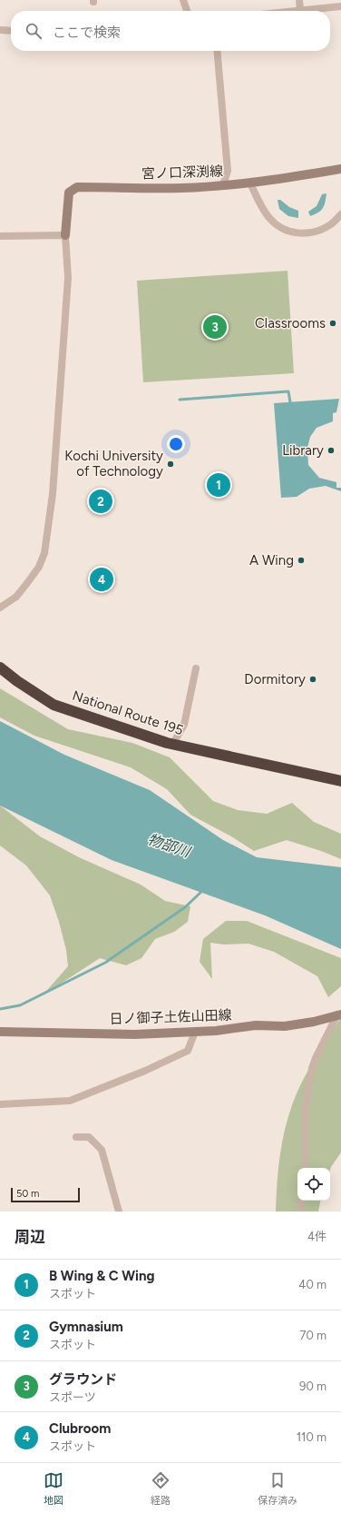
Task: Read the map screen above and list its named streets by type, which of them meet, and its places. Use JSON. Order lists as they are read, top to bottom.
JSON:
{
  "streets": {
    "highway": ["National Route 195"],
    "main road": ["宮ノ口深渕線", "日ノ御子土佐山田線"]
  },
  "water": ["物部川"],
  "places": [
    "Classrooms",
    "Library",
    "Kochi University of Technology",
    "A Wing",
    "Dormitory"
  ],
  "scale_bar": "50 m",
  "page": {
    "search": "ここで検索",
    "pins": [
      "3",
      "1",
      "2",
      "4"
    ],
    "scale": "50 m",
    "heading": ["周辺", "4件"],
    "list": [
      {
        "mark": "1",
        "name": "B Wing & C Wing",
        "note": "スポット",
        "value": "40 m"
      },
      {
        "mark": "2",
        "name": "Gymnasium",
        "note": "スポット",
        "value": "70 m"
      },
      {
        "mark": "3",
        "name": "グラウンド",
        "note": "スポーツ",
        "value": "90 m"
      },
      {
        "mark": "4",
        "name": "Clubroom",
        "note": "スポット",
        "value": "110 m"
      }
    ],
    "nav": ["地図", "経路", "保存済み"]
  }
}
